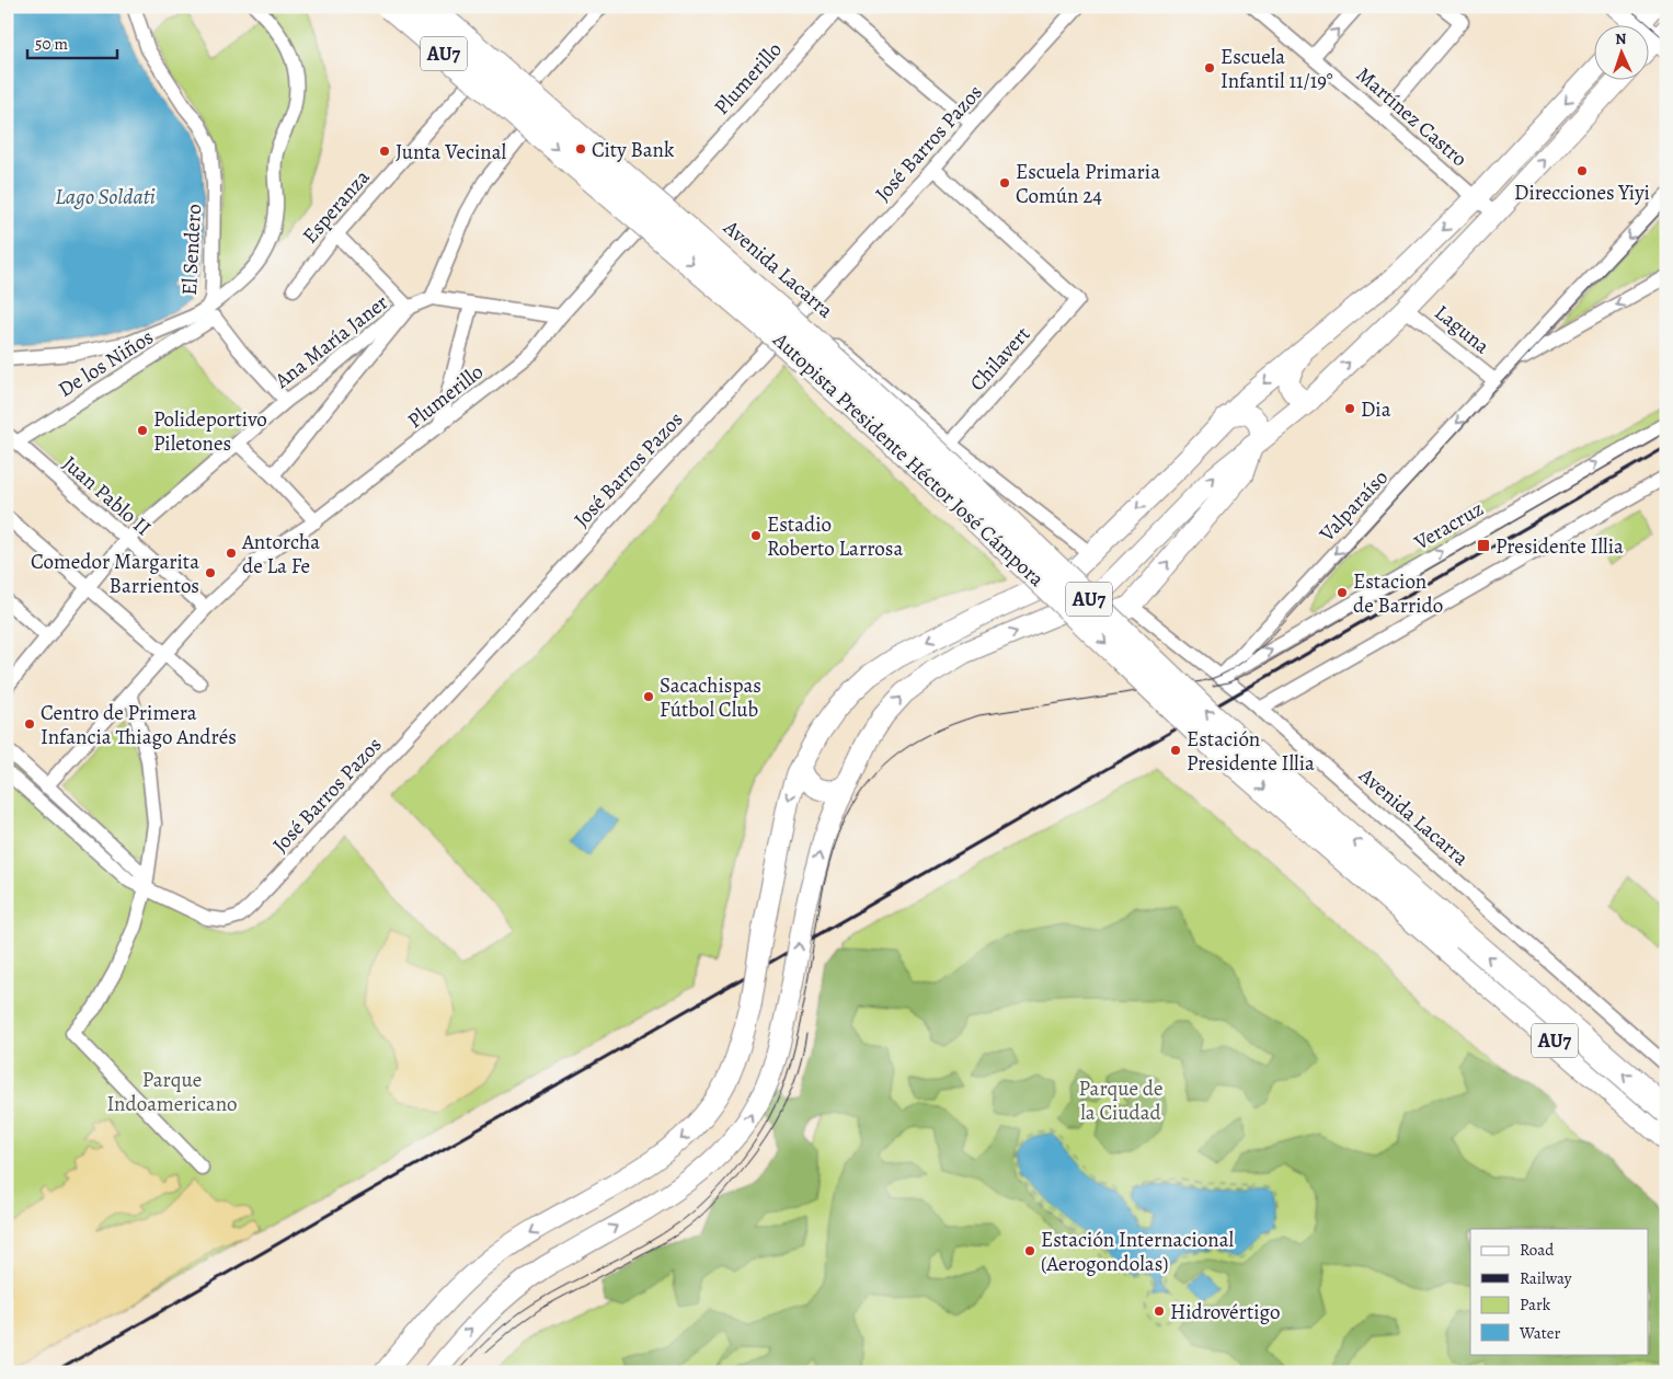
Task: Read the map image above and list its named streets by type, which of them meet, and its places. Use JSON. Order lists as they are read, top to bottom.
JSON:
{
  "streets": {
    "highway": ["AU7", "Autopista Presidente Héctor José Cámpora"],
    "street": [
      "Plumerillo",
      "Martínez Castro",
      "José Barros Pazos",
      "Esperanza",
      "El Sendero",
      "Avenida Lacarra",
      "Laguna",
      "Ana María Janer",
      "Chilavert",
      "De los Niños",
      "Juan Pablo II",
      "Valparaíso",
      "Veracruz"
    ]
  },
  "crossings": [
    ["Plumerillo", "Avenida Lacarra"],
    ["Plumerillo", "Juan Pablo II"],
    ["José Barros Pazos", "Avenida Lacarra"],
    ["José Barros Pazos", "Chilavert"],
    ["Esperanza", "Avenida Lacarra"],
    ["El Sendero", "De los Niños"],
    ["Avenida Lacarra", "Chilavert"],
    ["Avenida Lacarra", "Valparaíso"],
    ["Avenida Lacarra", "Veracruz"],
    ["Laguna", "Valparaíso"],
    ["Ana María Janer", "Juan Pablo II"],
    ["De los Niños", "Juan Pablo II"],
    ["Valparaíso", "Veracruz"]
  ],
  "water": ["Lago Soldati"],
  "parks": ["Parque Indoamericano", "Parque de la Ciudad"],
  "places": {
    "other": [
      "Escuela Infantil 11/19°",
      "City Bank",
      "Junta Vecinal",
      "Direcciones Yiyi",
      "Escuela Primaria Común 24",
      "Dia",
      "Polideportivo Piletones",
      "Estadio Roberto Larrosa",
      "Antorcha de La Fe",
      "Comedor Margarita Barrientos",
      "Estacion de Barrido",
      "Sacachispas Fútbol Club",
      "Centro de Primera Infancia Thiago Andrés",
      "Estación Presidente Illia",
      "Estación Internacional (Aerogondolas)",
      "Hidrovértigo"
    ],
    "transit": ["Presidente Illia"]
  },
  "legend": [
    "Road",
    "Railway",
    "Park",
    "Water"
  ],
  "scale_bar": "50 m",
  "north": "top"
}
